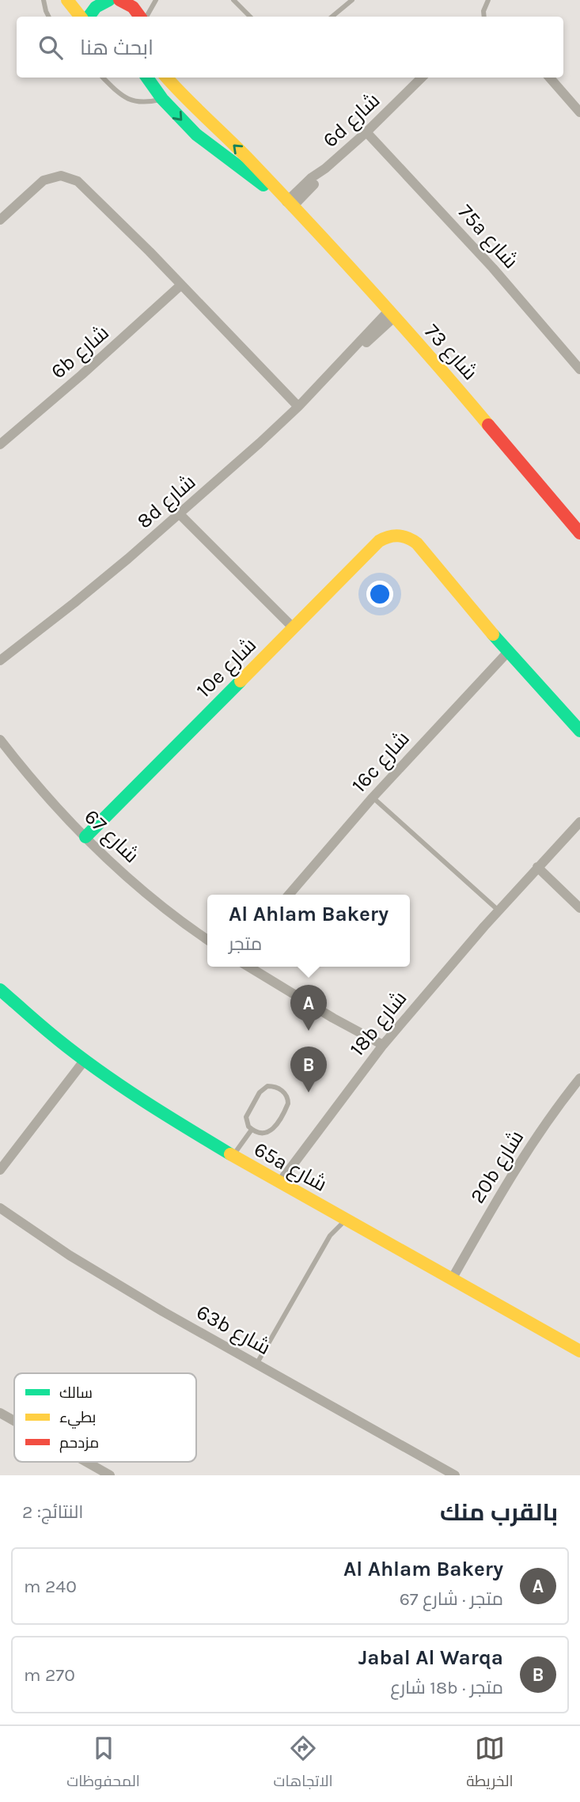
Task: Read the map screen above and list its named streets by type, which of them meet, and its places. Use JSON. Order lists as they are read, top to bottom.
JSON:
{
  "streets": {
    "street": [
      "6d شارع",
      "75a شارع",
      "6b شارع",
      "شارع 73",
      "8d شارع",
      "10e شارع",
      "16c شارع",
      "شارع 67",
      "18b شارع",
      "65a شارع",
      "20b شارع",
      "63b شارع"
    ]
  },
  "crossings": [
    ["6d شارع", "75a شارع"],
    ["6d شارع", "شارع 73"],
    ["شارع 73", "8d شارع"],
    ["10e شارع", "16c شارع"],
    ["10e شارع", "شارع 67"],
    ["18b شارع", "65a شارع"],
    ["65a شارع", "20b شارع"]
  ],
  "legend": ["سالك", "بطيء", "مزدحم"],
  "page": {
    "search": "ابحث هنا",
    "popup": ["Al Ahlam Bakery", "متجر"],
    "pins": ["A", "B"],
    "heading": ["بالقرب منك", "النتائج: 2"],
    "list": [
      {
        "mark": "A",
        "name": "Al Ahlam Bakery",
        "note": "متجر · شارع 67",
        "value": "240 m"
      },
      {
        "mark": "B",
        "name": "Jabal Al Warqa",
        "note": "متجر · 18b شارع",
        "value": "270 m"
      }
    ],
    "nav": ["الخريطة", "الاتجاهات", "المحفوظات"]
  }
}
